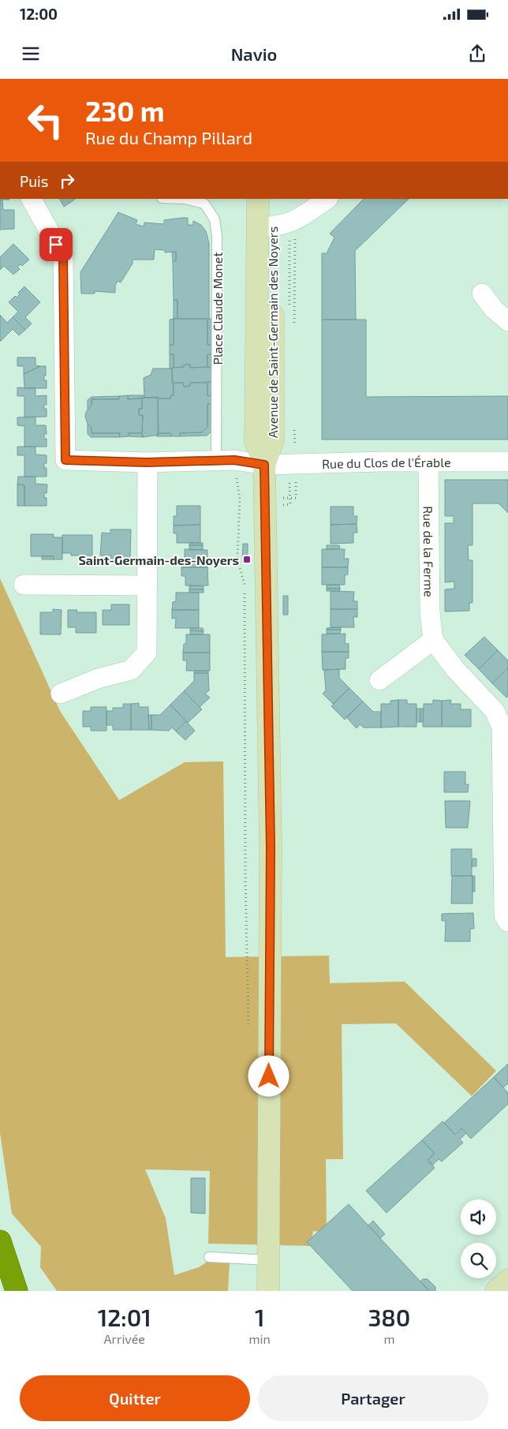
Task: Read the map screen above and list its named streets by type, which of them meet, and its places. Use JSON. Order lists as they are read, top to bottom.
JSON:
{
  "streets": {
    "main road": ["Avenue de Saint-Germain des Noyers"],
    "street": ["Rue du Clos de l'Érable", "Rue de la Ferme"],
    "lane": ["Place Claude Monet"]
  },
  "crossings": [
    ["Place Claude Monet", "Rue du Clos de l'Érable"],
    ["Avenue de Saint-Germain des Noyers", "Rue du Clos de l'Érable"],
    ["Rue du Clos de l'Érable", "Rue de la Ferme"]
  ],
  "places": {
    "transit": ["Saint-Germain-des-Noyers"]
  },
  "page": {
    "status": "12:00",
    "header": "Navio",
    "turn": ["230 m", "Rue du Champ Pillard"],
    "then": "Puis",
    "eta": [
      "12:01",
      "Arrivée",
      "1",
      "min",
      "380",
      "m"
    ],
    "buttons": ["Quitter", "Partager"]
  }
}
